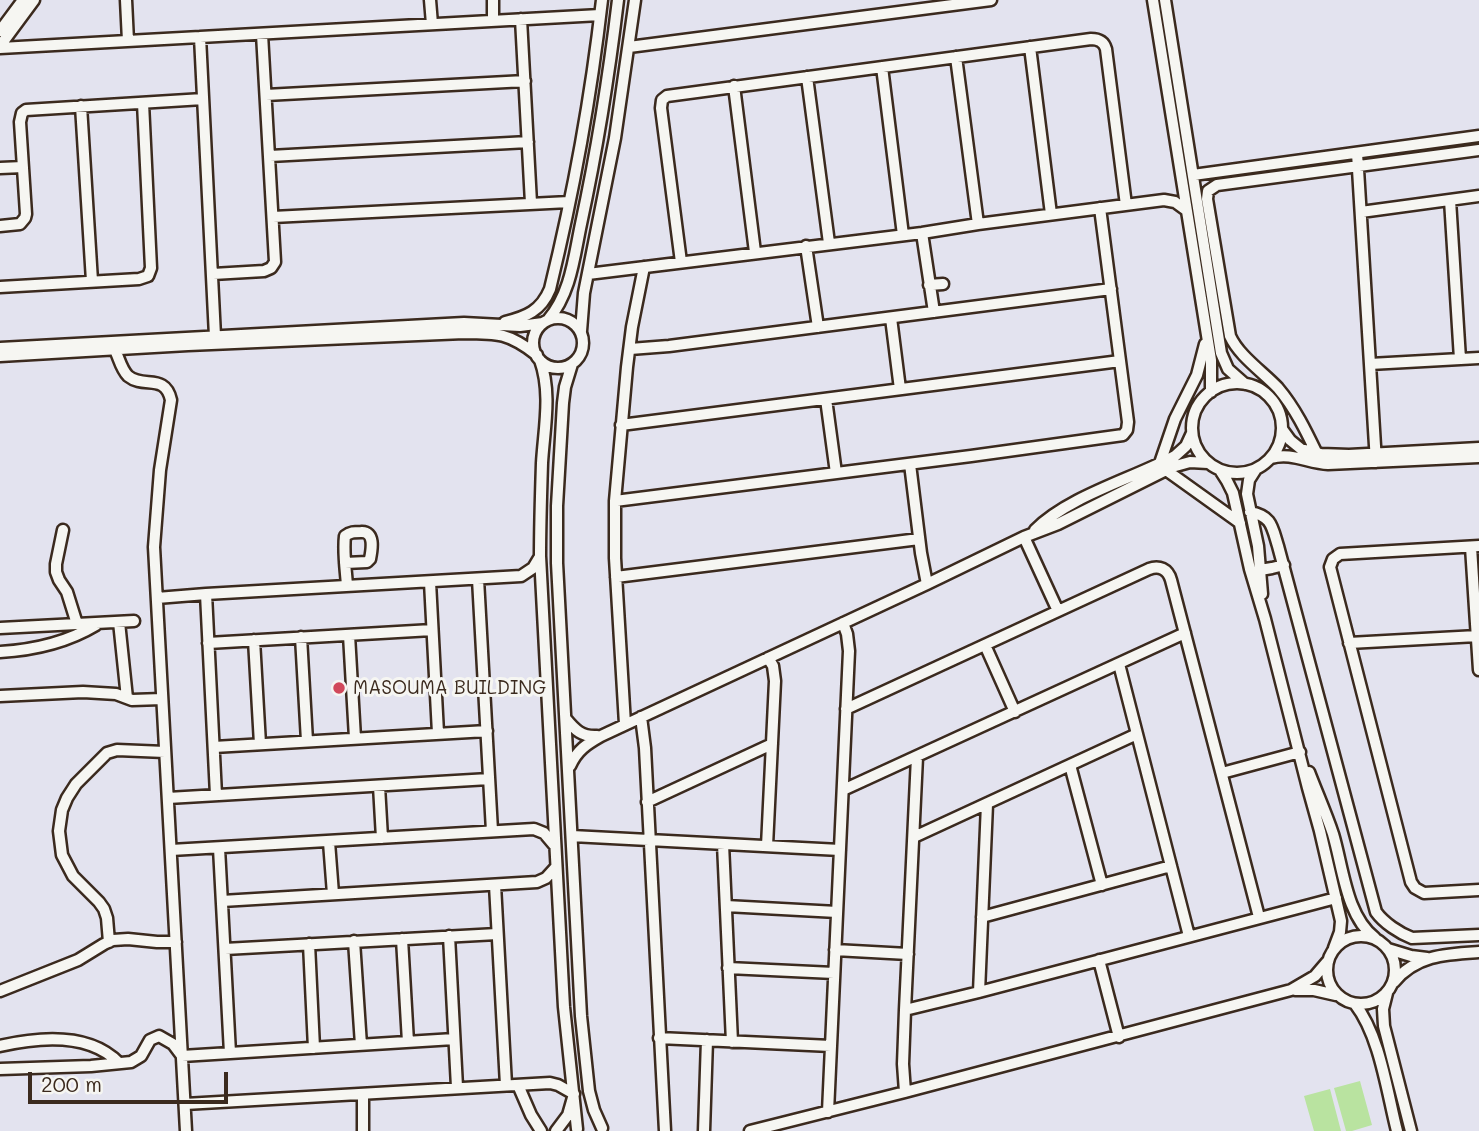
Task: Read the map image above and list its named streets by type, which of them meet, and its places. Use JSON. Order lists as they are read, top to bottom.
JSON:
{
  "places": ["MASOUMA BUILDING"],
  "scale_bar": "200 m"
}
